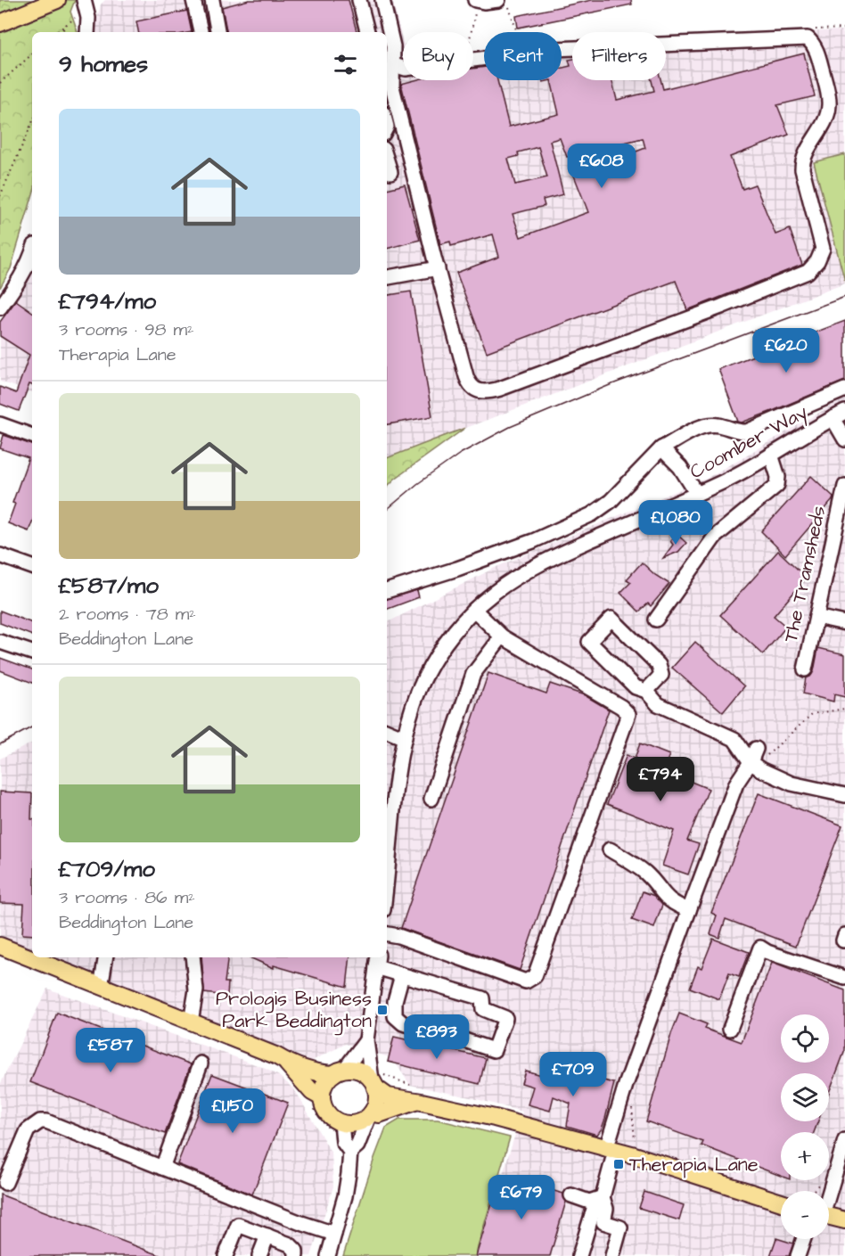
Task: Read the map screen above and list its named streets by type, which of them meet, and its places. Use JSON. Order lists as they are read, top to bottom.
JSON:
{
  "streets": {
    "street": ["Coomber Way", "The Tramsheds"]
  },
  "places": {
    "transit": ["Prologis Business Park Beddington", "Therapia Lane"]
  },
  "page": {
    "chip": ["Buy", "Rent", "Filters"],
    "heading": "9 homes",
    "list": [
      {
        "name": "£794/mo",
        "note": "3 rooms · 98 m² · Therapia Lane"
      },
      {
        "name": "£587/mo",
        "note": "2 rooms · 78 m² · Beddington Lane"
      },
      {
        "name": "£709/mo",
        "note": "3 rooms · 86 m² · Beddington Lane"
      }
    ],
    "price": [
      "£608",
      "£620",
      "£1,080",
      "£794",
      "£893",
      "£587",
      "£709",
      "£1,150",
      "£679"
    ],
    "map_buttons": ["+", "−"]
  }
}
